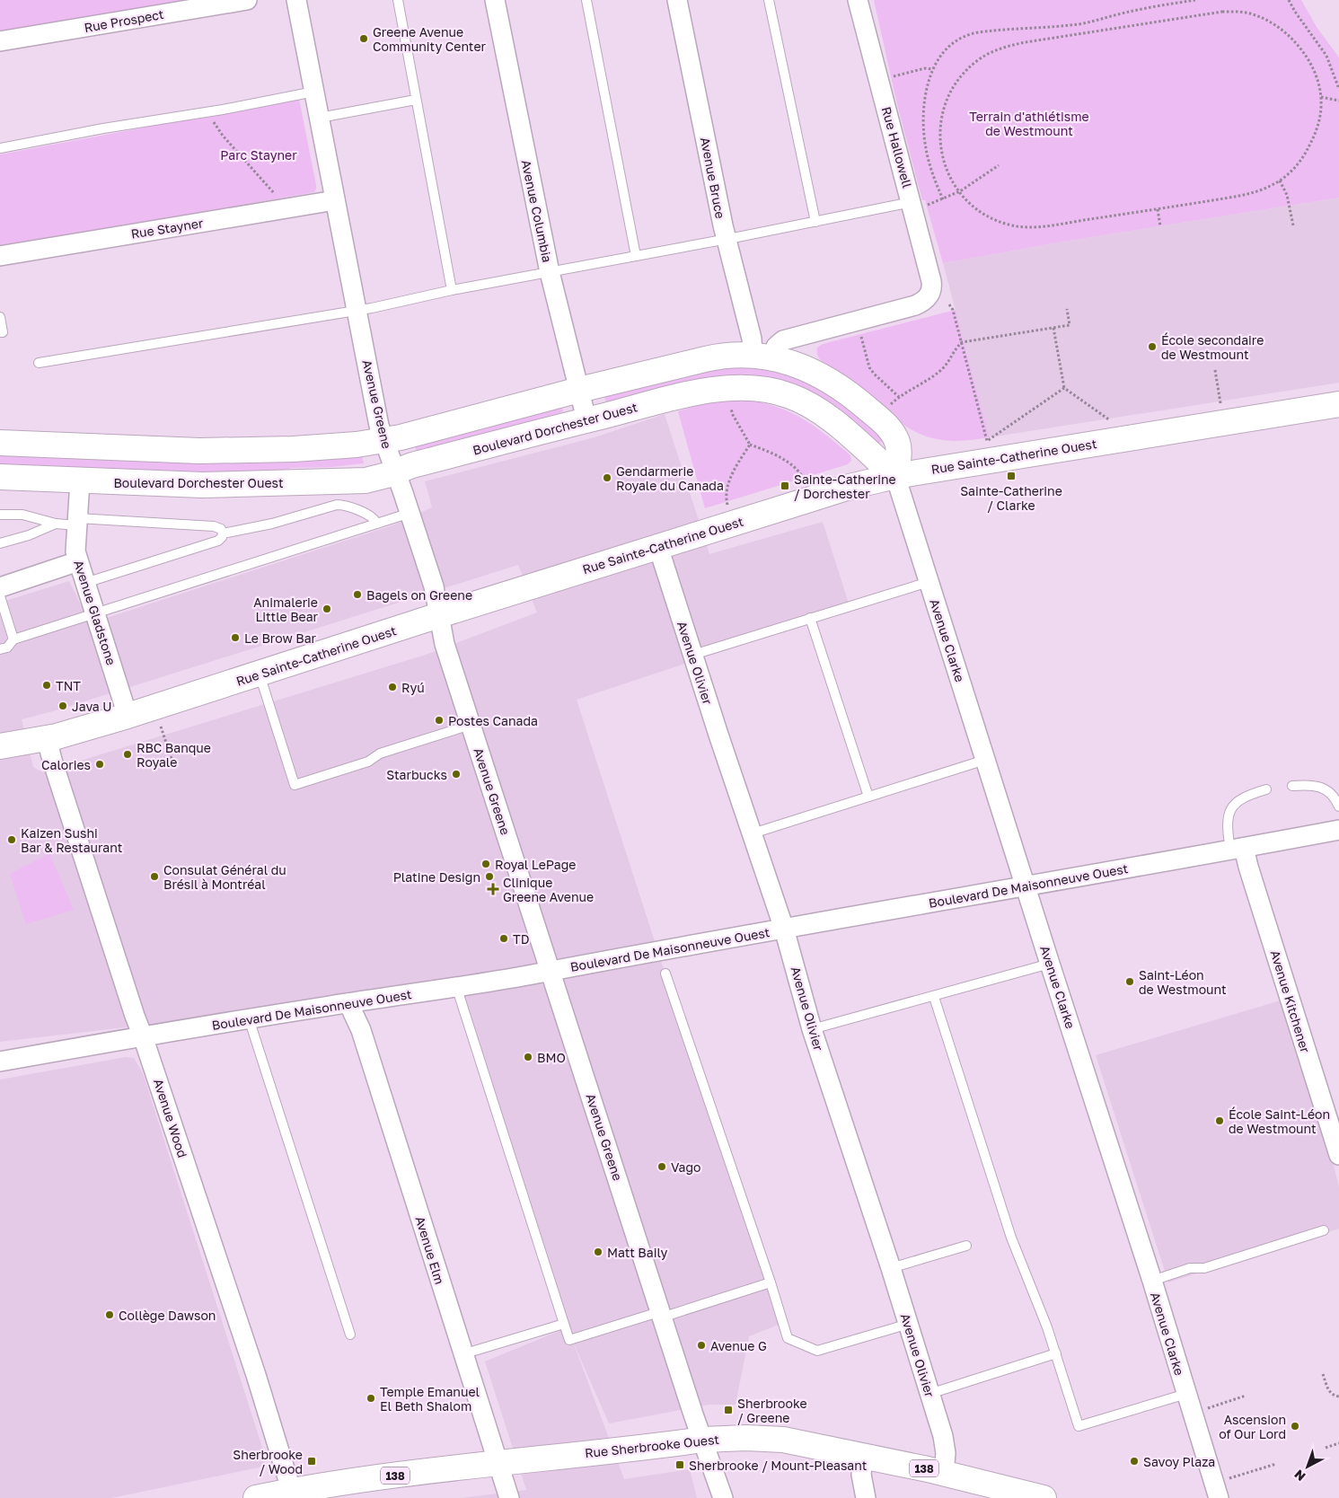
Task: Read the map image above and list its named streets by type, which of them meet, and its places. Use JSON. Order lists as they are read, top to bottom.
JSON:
{
  "streets": {
    "main road": [
      "Boulevard Dorchester Ouest",
      "Rue Sainte-Catherine Ouest",
      "Rue Sherbrooke Ouest",
      "138"
    ],
    "street": [
      "Rue Prospect",
      "Rue Hallowell",
      "Avenue Bruce",
      "Avenue Columbia",
      "Rue Stayner",
      "Avenue Greene",
      "Avenue Gladstone",
      "Avenue Clarke",
      "Avenue Olivier",
      "Boulevard De Maisonneuve Ouest",
      "Avenue Kitchener",
      "Avenue Wood",
      "Avenue Elm"
    ]
  },
  "crossings": [
    ["Rue Hallowell", "Avenue Bruce"],
    ["Avenue Columbia", "Boulevard Dorchester Ouest"],
    ["Rue Stayner", "Avenue Greene"],
    ["Avenue Greene", "Boulevard Dorchester Ouest"],
    ["Avenue Greene", "Rue Sainte-Catherine Ouest"],
    ["Avenue Greene", "Boulevard De Maisonneuve Ouest"],
    ["Avenue Greene", "Rue Sherbrooke Ouest"],
    ["Boulevard Dorchester Ouest", "Rue Sainte-Catherine Ouest"],
    ["Boulevard Dorchester Ouest", "Avenue Gladstone"],
    ["Boulevard Dorchester Ouest", "Avenue Clarke"],
    ["Rue Sainte-Catherine Ouest", "Avenue Gladstone"],
    ["Rue Sainte-Catherine Ouest", "Avenue Clarke"],
    ["Rue Sainte-Catherine Ouest", "Avenue Olivier"],
    ["Rue Sainte-Catherine Ouest", "Avenue Wood"],
    ["Avenue Clarke", "Boulevard De Maisonneuve Ouest"],
    ["Avenue Olivier", "Boulevard De Maisonneuve Ouest"],
    ["Avenue Olivier", "Rue Sherbrooke Ouest"],
    ["Boulevard De Maisonneuve Ouest", "Avenue Kitchener"],
    ["Boulevard De Maisonneuve Ouest", "Avenue Wood"],
    ["Boulevard De Maisonneuve Ouest", "Avenue Elm"],
    ["Avenue Wood", "Rue Sherbrooke Ouest"],
    ["Avenue Elm", "Rue Sherbrooke Ouest"]
  ],
  "parks": ["Terrain d'athlétisme de Westmount", "Parc Stayner"],
  "places": {
    "other": [
      "Greene Avenue Community Center",
      "École secondaire de Westmount",
      "Gendarmerie Royale du Canada",
      "Bagels on Greene",
      "Animalerie Little Bear",
      "Le Brow Bar",
      "TNT",
      "Ryú",
      "Java U",
      "Postes Canada",
      "RBC Banque Royale",
      "Calories",
      "Starbucks",
      "Kaizen Sushi Bar & Restaurant",
      "Royal LePage",
      "Consulat Général du Brésil à Montréal",
      "Platine Design",
      "TD",
      "Saint-Léon de Westmount",
      "BMO",
      "École Saint-Léon de Westmount",
      "Vago",
      "Matt Baily",
      "Collège Dawson",
      "Avenue G",
      "Temple Emanuel El Beth Shalom",
      "Ascension of Our Lord",
      "Savoy Plaza"
    ],
    "transit": [
      "Sainte-Catherine / Clarke",
      "Sainte-Catherine / Dorchester",
      "Sherbrooke / Greene",
      "Sherbrooke / Wood",
      "Sherbrooke / Mount-Pleasant"
    ],
    "health": ["Clinique Greene Avenue"]
  },
  "north": "bottom left"
}
